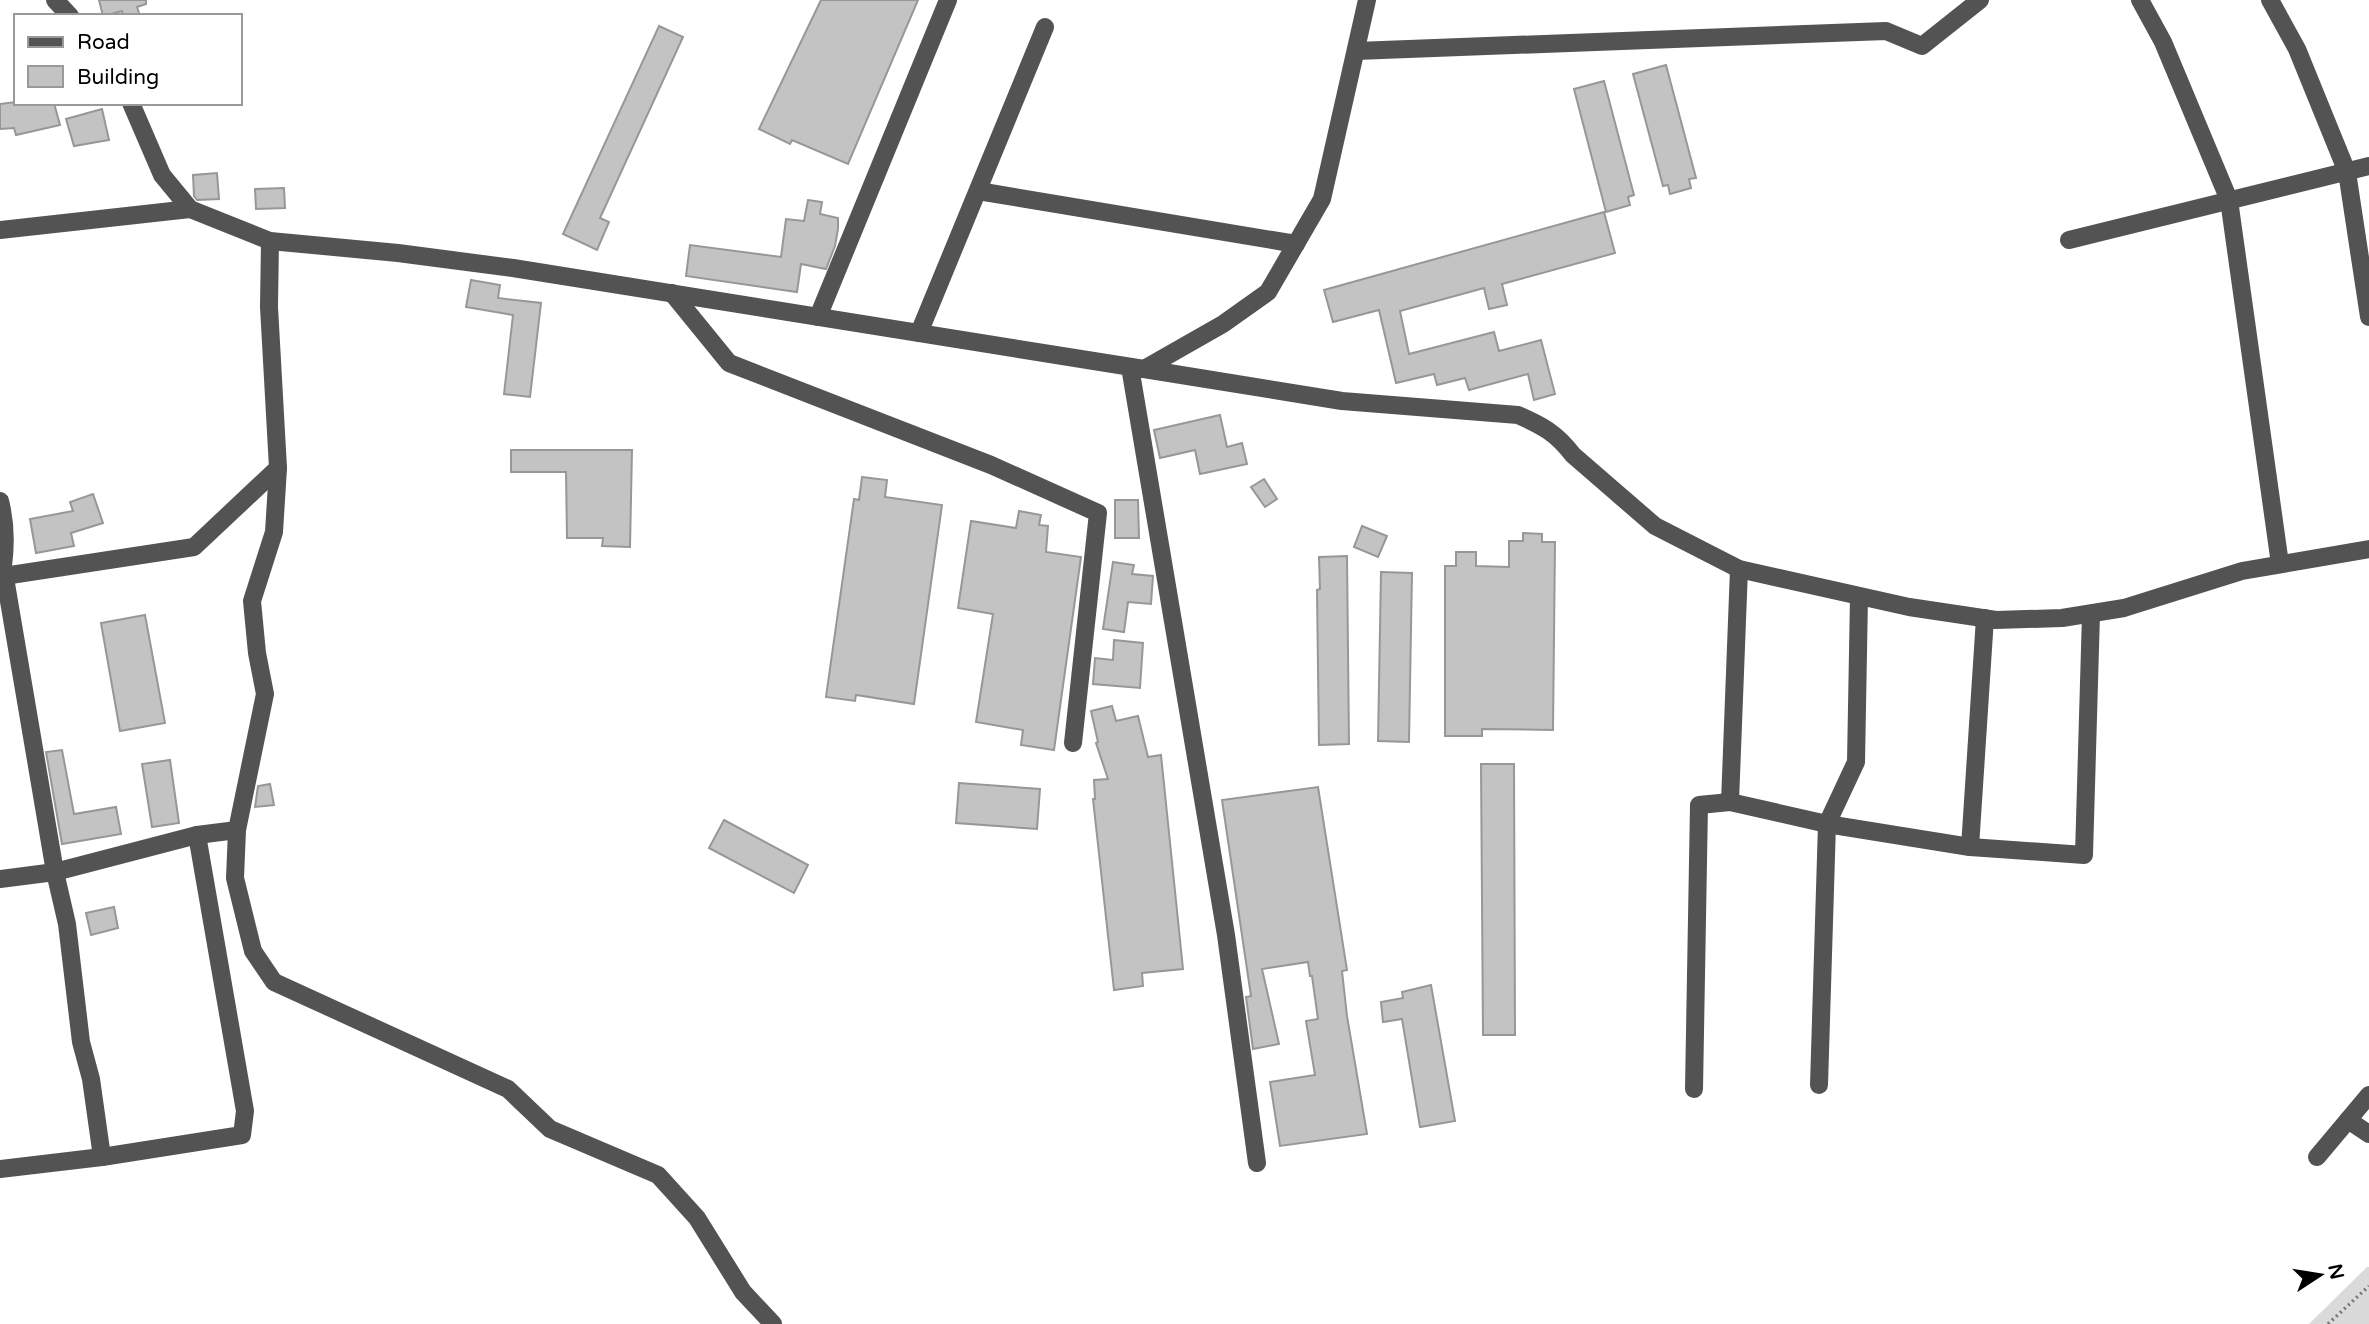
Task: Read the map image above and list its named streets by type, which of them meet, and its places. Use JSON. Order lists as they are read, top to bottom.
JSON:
{
  "legend": ["Road", "Building"],
  "north": "right"
}
